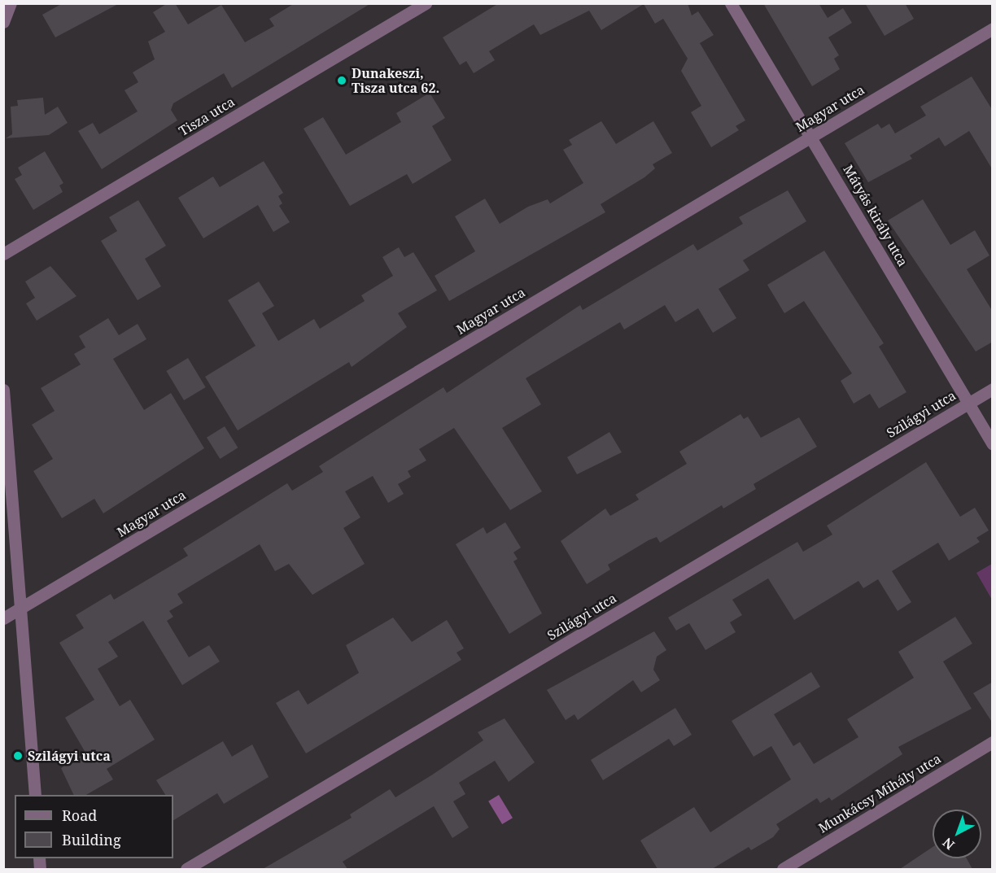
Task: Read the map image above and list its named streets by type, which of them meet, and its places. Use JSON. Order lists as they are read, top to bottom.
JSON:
{
  "streets": {
    "street": [
      "Magyar utca",
      "Tisza utca",
      "Mátyás király utca",
      "Szilágyi utca",
      "Munkácsy Mihály utca"
    ]
  },
  "crossings": [
    ["Magyar utca", "Mátyás király utca"],
    ["Mátyás király utca", "Szilágyi utca"]
  ],
  "places": ["Dunakeszi, Tisza utca 62.", "Szilágyi utca"],
  "legend": ["Road", "Building"],
  "north": "bottom left"
}
